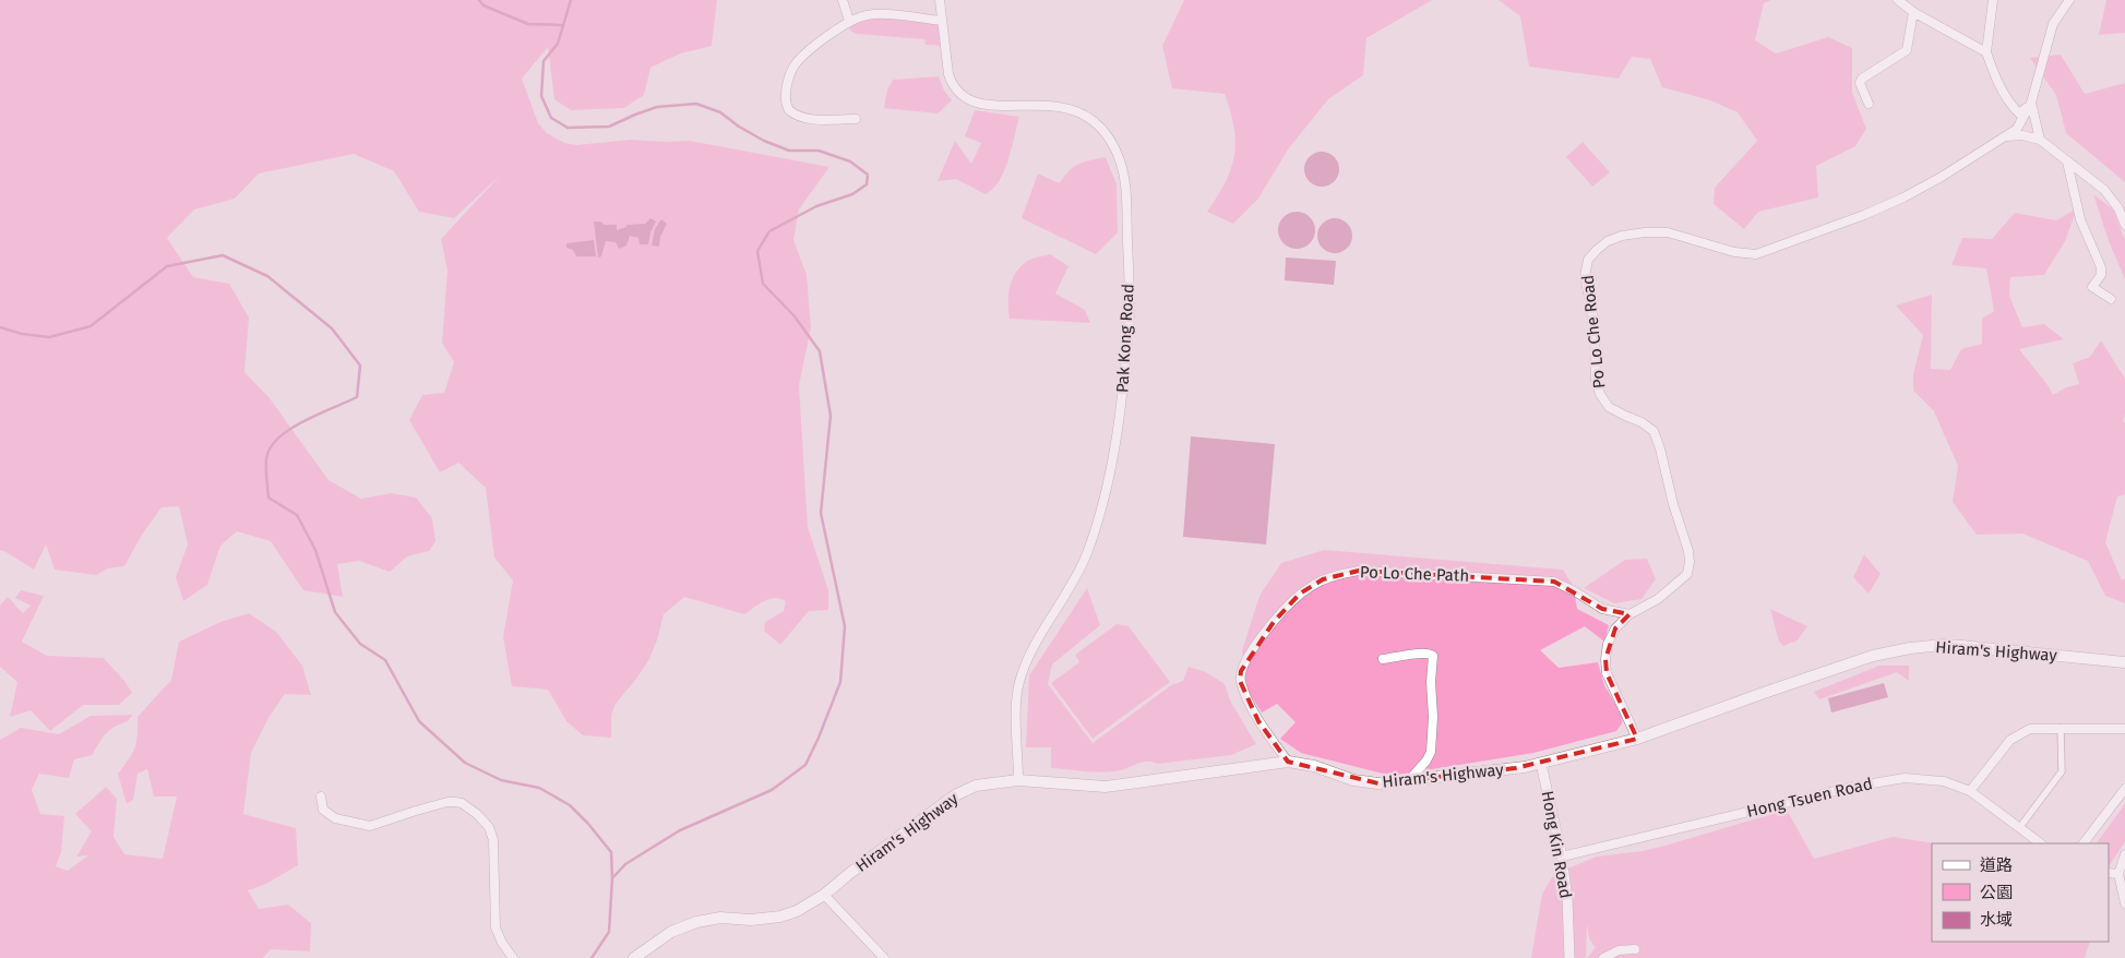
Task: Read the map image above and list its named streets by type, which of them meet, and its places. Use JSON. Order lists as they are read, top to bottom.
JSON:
{
  "streets": {
    "main road": ["Hiram's Highway"],
    "street": [
      "Po Lo Che Road",
      "Pak Kong Road",
      "Po Lo Che Path",
      "Hong Tsuen Road",
      "Hong Kin Road"
    ]
  },
  "crossings": [
    ["Po Lo Che Road", "Po Lo Che Path"],
    ["Po Lo Che Road", "Hiram's Highway"],
    ["Pak Kong Road", "Hiram's Highway"],
    ["Po Lo Che Path", "Hiram's Highway"],
    ["Hiram's Highway", "Hong Kin Road"],
    ["Hong Tsuen Road", "Hong Kin Road"]
  ],
  "legend": ["道路", "公園", "水域"]
}
